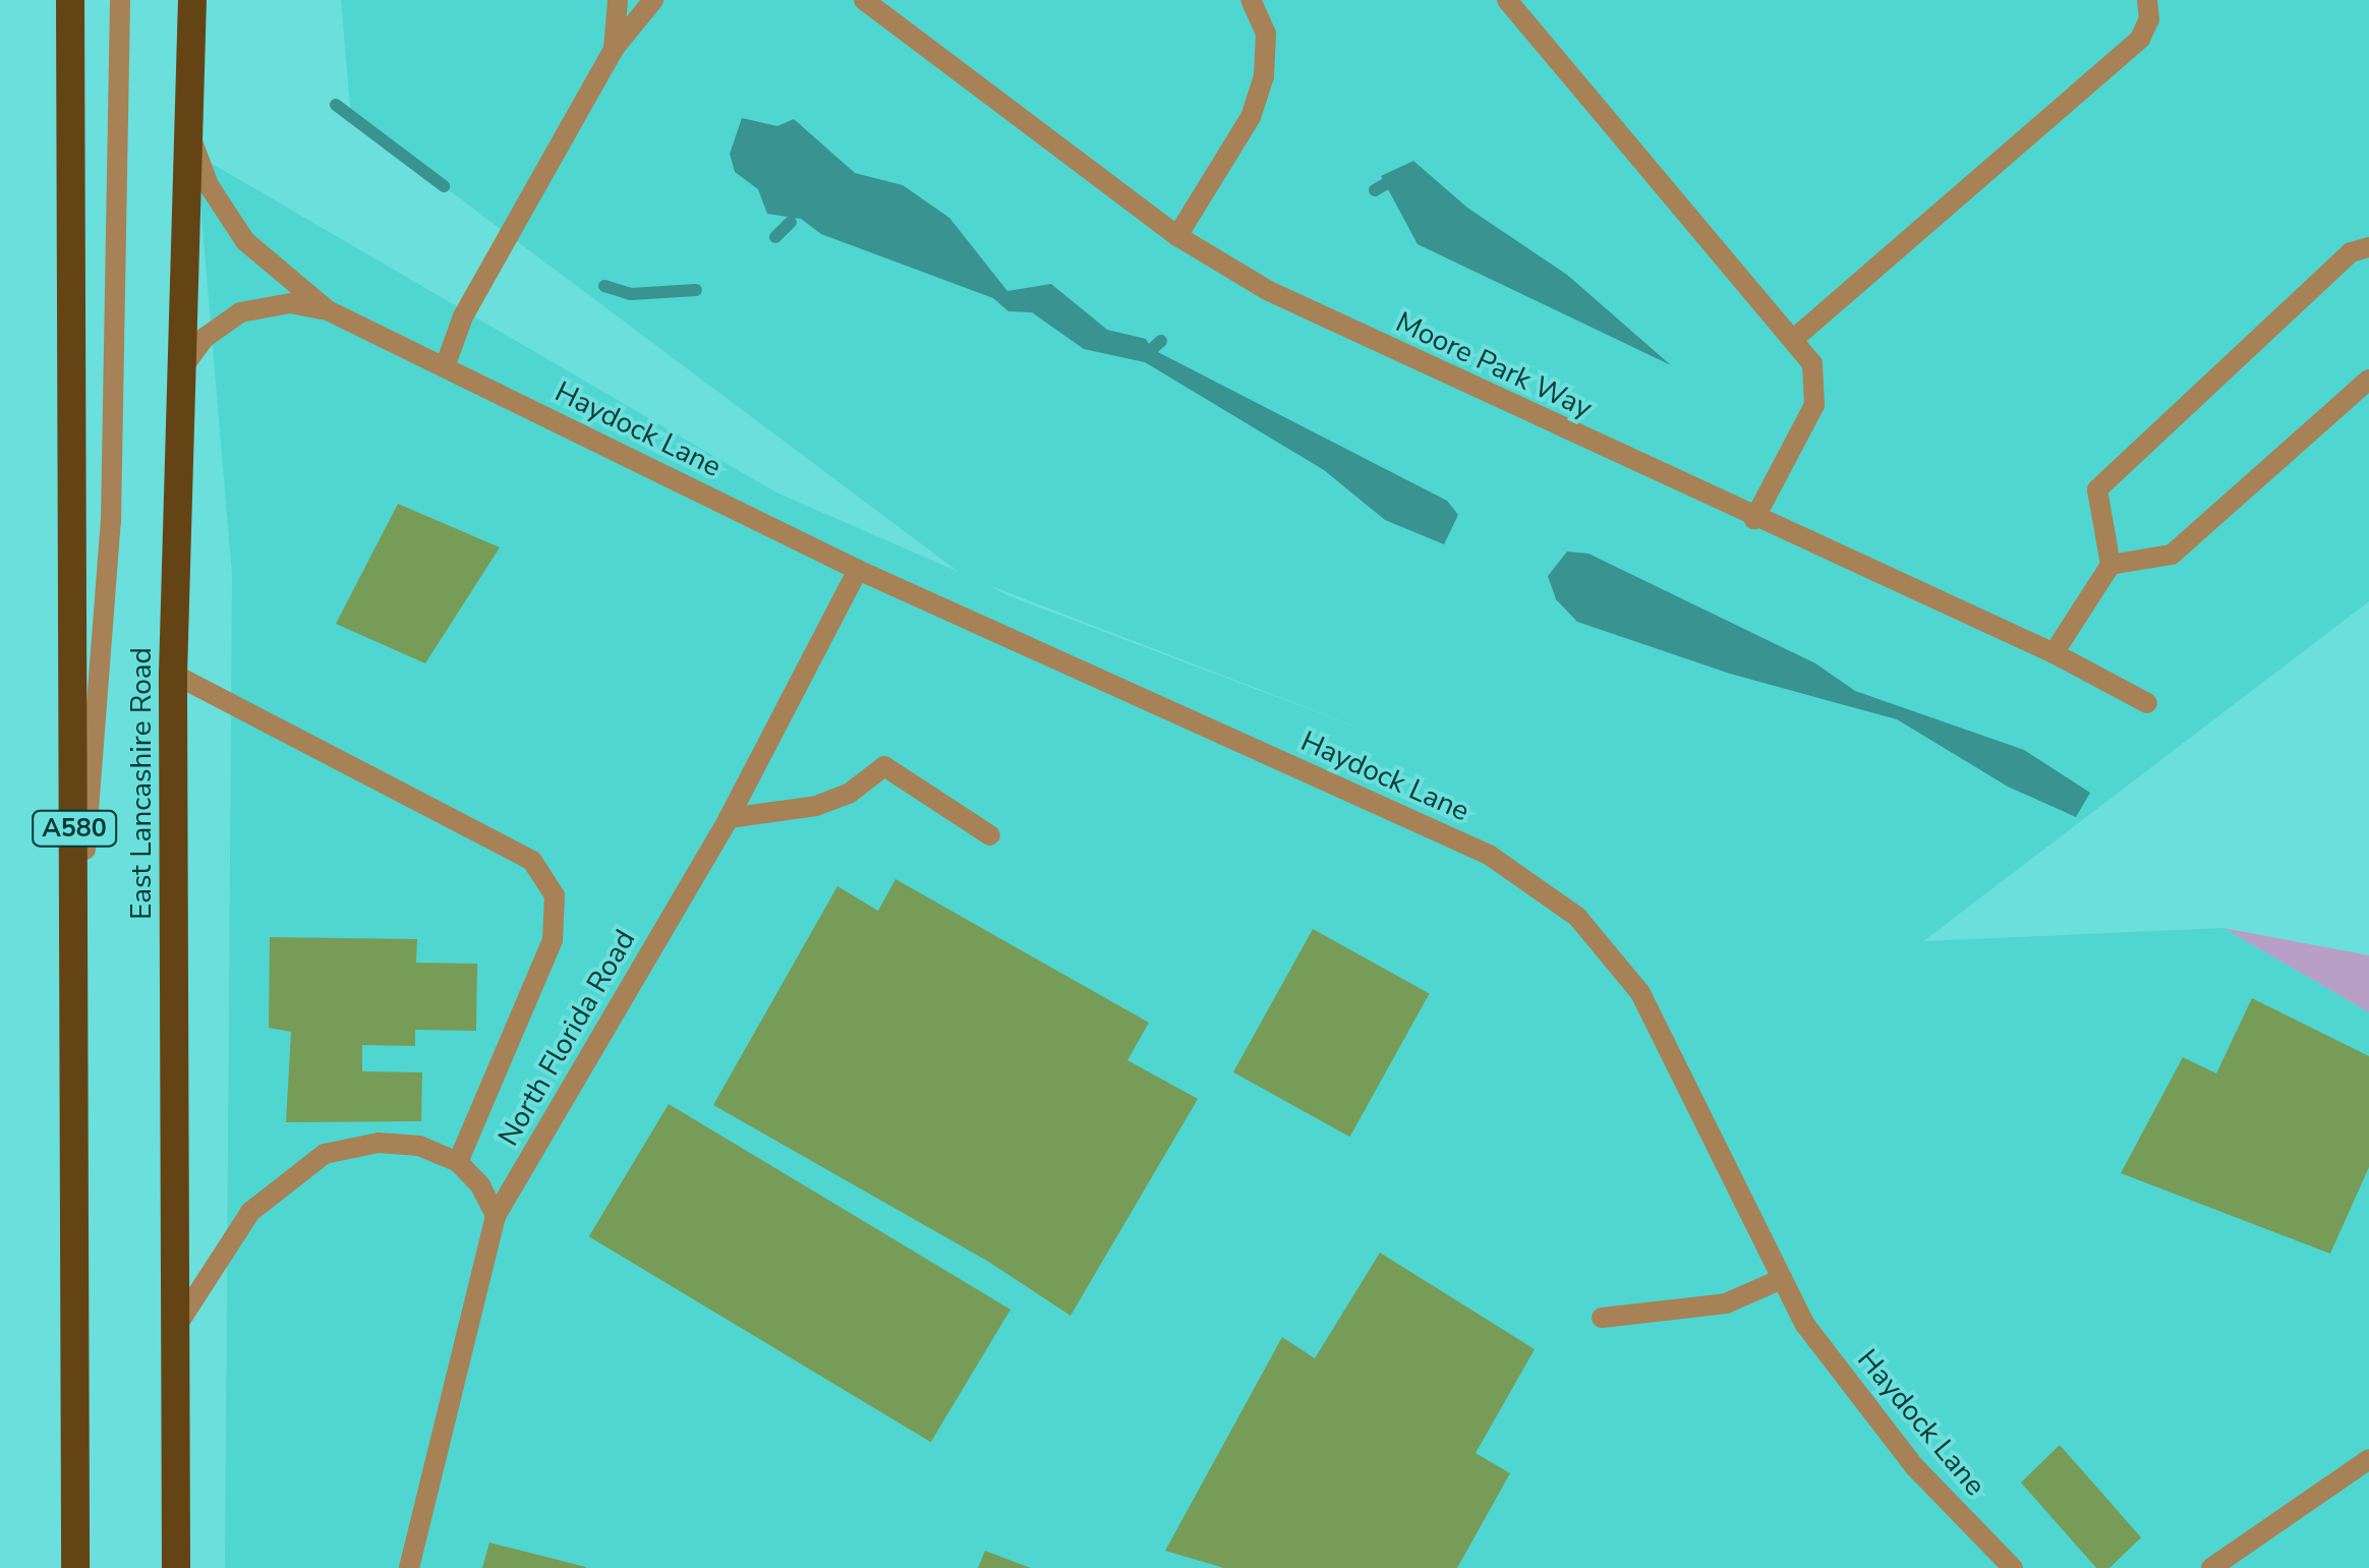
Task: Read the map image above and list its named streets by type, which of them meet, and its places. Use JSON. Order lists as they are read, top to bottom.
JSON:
{
  "streets": {
    "highway": ["East Lancashire Road", "A580"],
    "street": ["Moore Park Way", "Haydock Lane", "North Florida Road"]
  },
  "crossings": [
    ["Haydock Lane", "East Lancashire Road"],
    ["Haydock Lane", "North Florida Road"]
  ]
}
